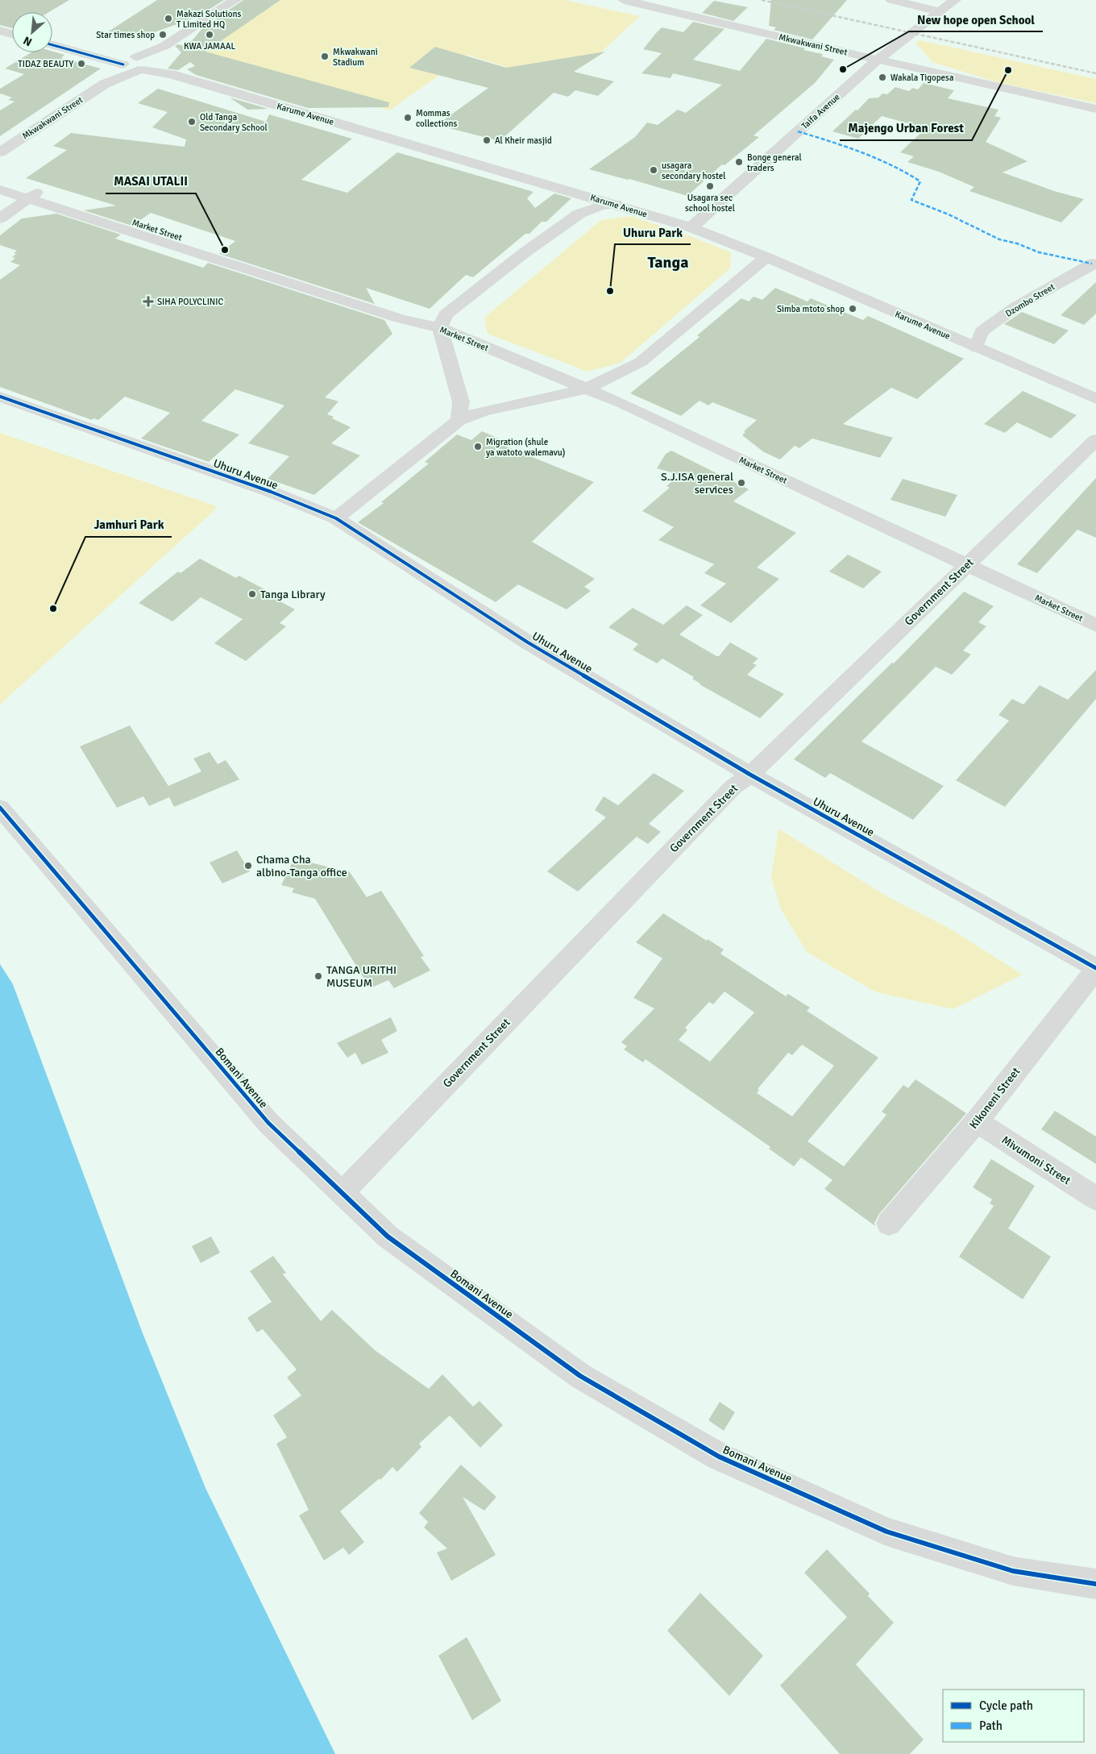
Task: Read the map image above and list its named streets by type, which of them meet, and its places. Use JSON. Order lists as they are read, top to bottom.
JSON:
{
  "streets": {
    "street": [
      "Mkwakwani Street",
      "Taifa Avenue",
      "Karume Avenue",
      "Market Street",
      "Dzombo Street",
      "Uhuru Avenue",
      "Government Street",
      "Bomani Avenue",
      "Kikoneni Street",
      "Mivumoni Street"
    ]
  },
  "crossings": [
    ["Mkwakwani Street", "Taifa Avenue"],
    ["Mkwakwani Street", "Karume Avenue"],
    ["Taifa Avenue", "Karume Avenue"],
    ["Karume Avenue", "Dzombo Street"],
    ["Market Street", "Government Street"],
    ["Uhuru Avenue", "Government Street"],
    ["Uhuru Avenue", "Kikoneni Street"],
    ["Government Street", "Bomani Avenue"],
    ["Kikoneni Street", "Mivumoni Street"]
  ],
  "districts": ["Tanga"],
  "places": {
    "other": [
      "Makazi Solutions T Limited HQ",
      "Star times shop",
      "KWA JAMAAL",
      "Mkwakwani Stadium",
      "TIDAZ BEAUTY",
      "New hope open School",
      "Majengo Urban Forest",
      "Wakala Tigopesa",
      "Mommas collections",
      "Old Tanga Secondary School",
      "Al Kheir masjid",
      "Bonge general traders",
      "usagara secondary hostel",
      "Usagara sec school hostel",
      "MASAI UTALII",
      "Uhuru Park",
      "Simba mtoto shop",
      "Migration (shule ya watoto walemavu)",
      "S.J.ISA general services",
      "Tanga Library",
      "Jamhuri Park",
      "Chama Cha albino-Tanga office",
      "TANGA URITHI MUSEUM"
    ],
    "health": ["SIHA POLYCLINIC"]
  },
  "legend": ["Cycle path", "Path"],
  "north": "bottom left"
}
